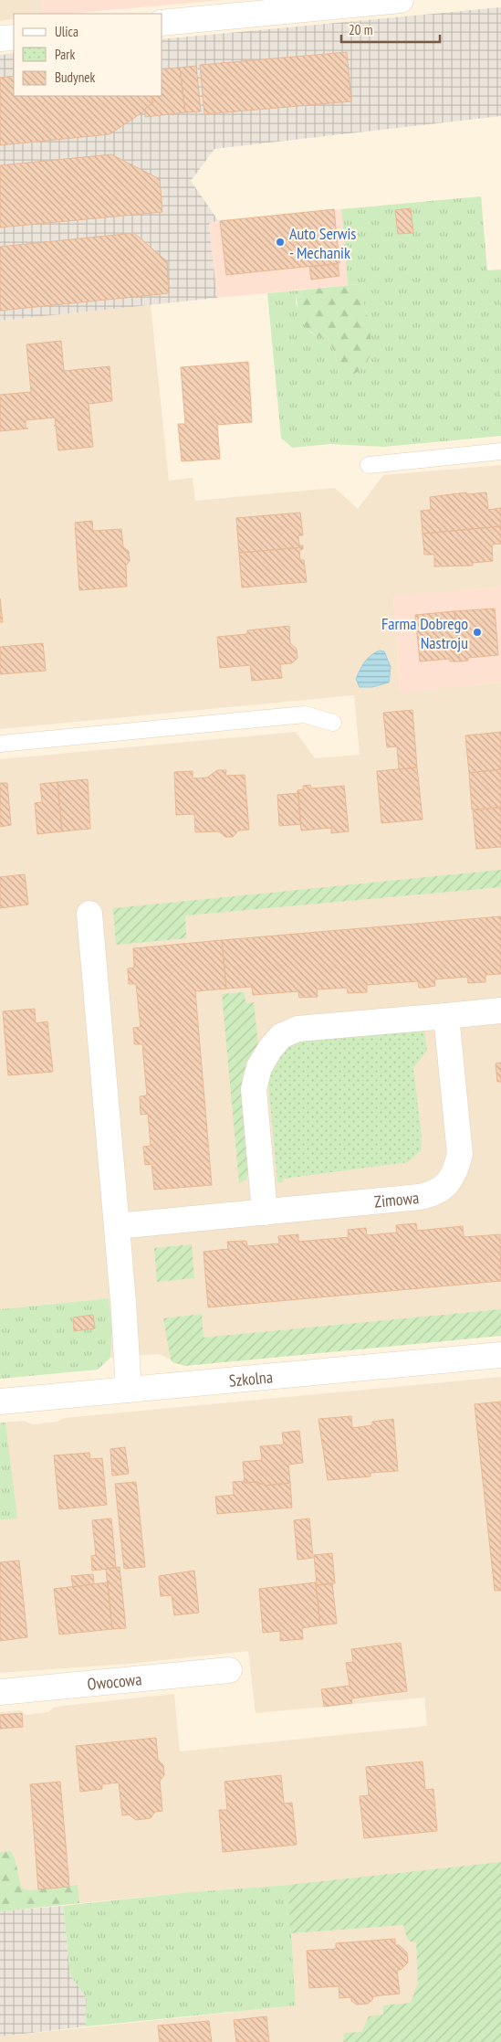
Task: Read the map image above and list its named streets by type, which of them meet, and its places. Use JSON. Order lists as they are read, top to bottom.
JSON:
{
  "streets": {
    "street": ["Zimowa", "Szkolna", "Owocowa"]
  },
  "places": ["Auto Serwis - Mechanik", "Farma Dobrego Nastroju"],
  "legend": ["Ulica", "Park", "Budynek"],
  "scale_bar": "20 m"
}
